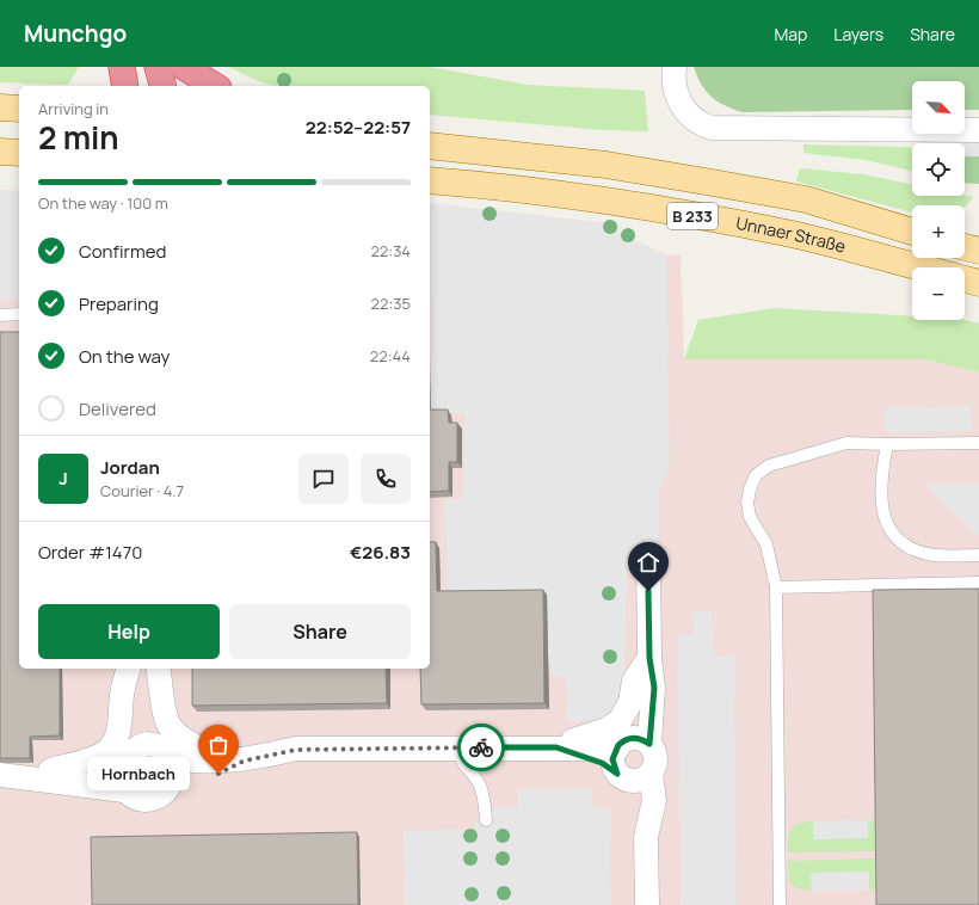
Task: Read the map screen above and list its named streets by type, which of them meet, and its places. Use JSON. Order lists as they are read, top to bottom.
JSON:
{
  "streets": {
    "main road": ["B 233", "Unnaer Straße"]
  },
  "places": ["Hornbach"],
  "north": "bottom right",
  "page": {
    "header": "Munchgo",
    "nav": ["Map", "Layers", "Share"],
    "map_buttons": ["+", "−"],
    "heading": ["2 min", "Arriving in", "22:52–22:57"],
    "panel": [
      "Jordan",
      "Courier · 4.7",
      "Order #1470",
      "€26.83"
    ],
    "bar": "On the way · 100 m",
    "list": [
      ["Confirmed", "22:34"],
      ["Preparing", "22:35"],
      ["On the way", "22:44"],
      "Delivered"
    ],
    "round": "J",
    "buttons": ["Help", "Share"],
    "bubble": "Hornbach"
  }
}
